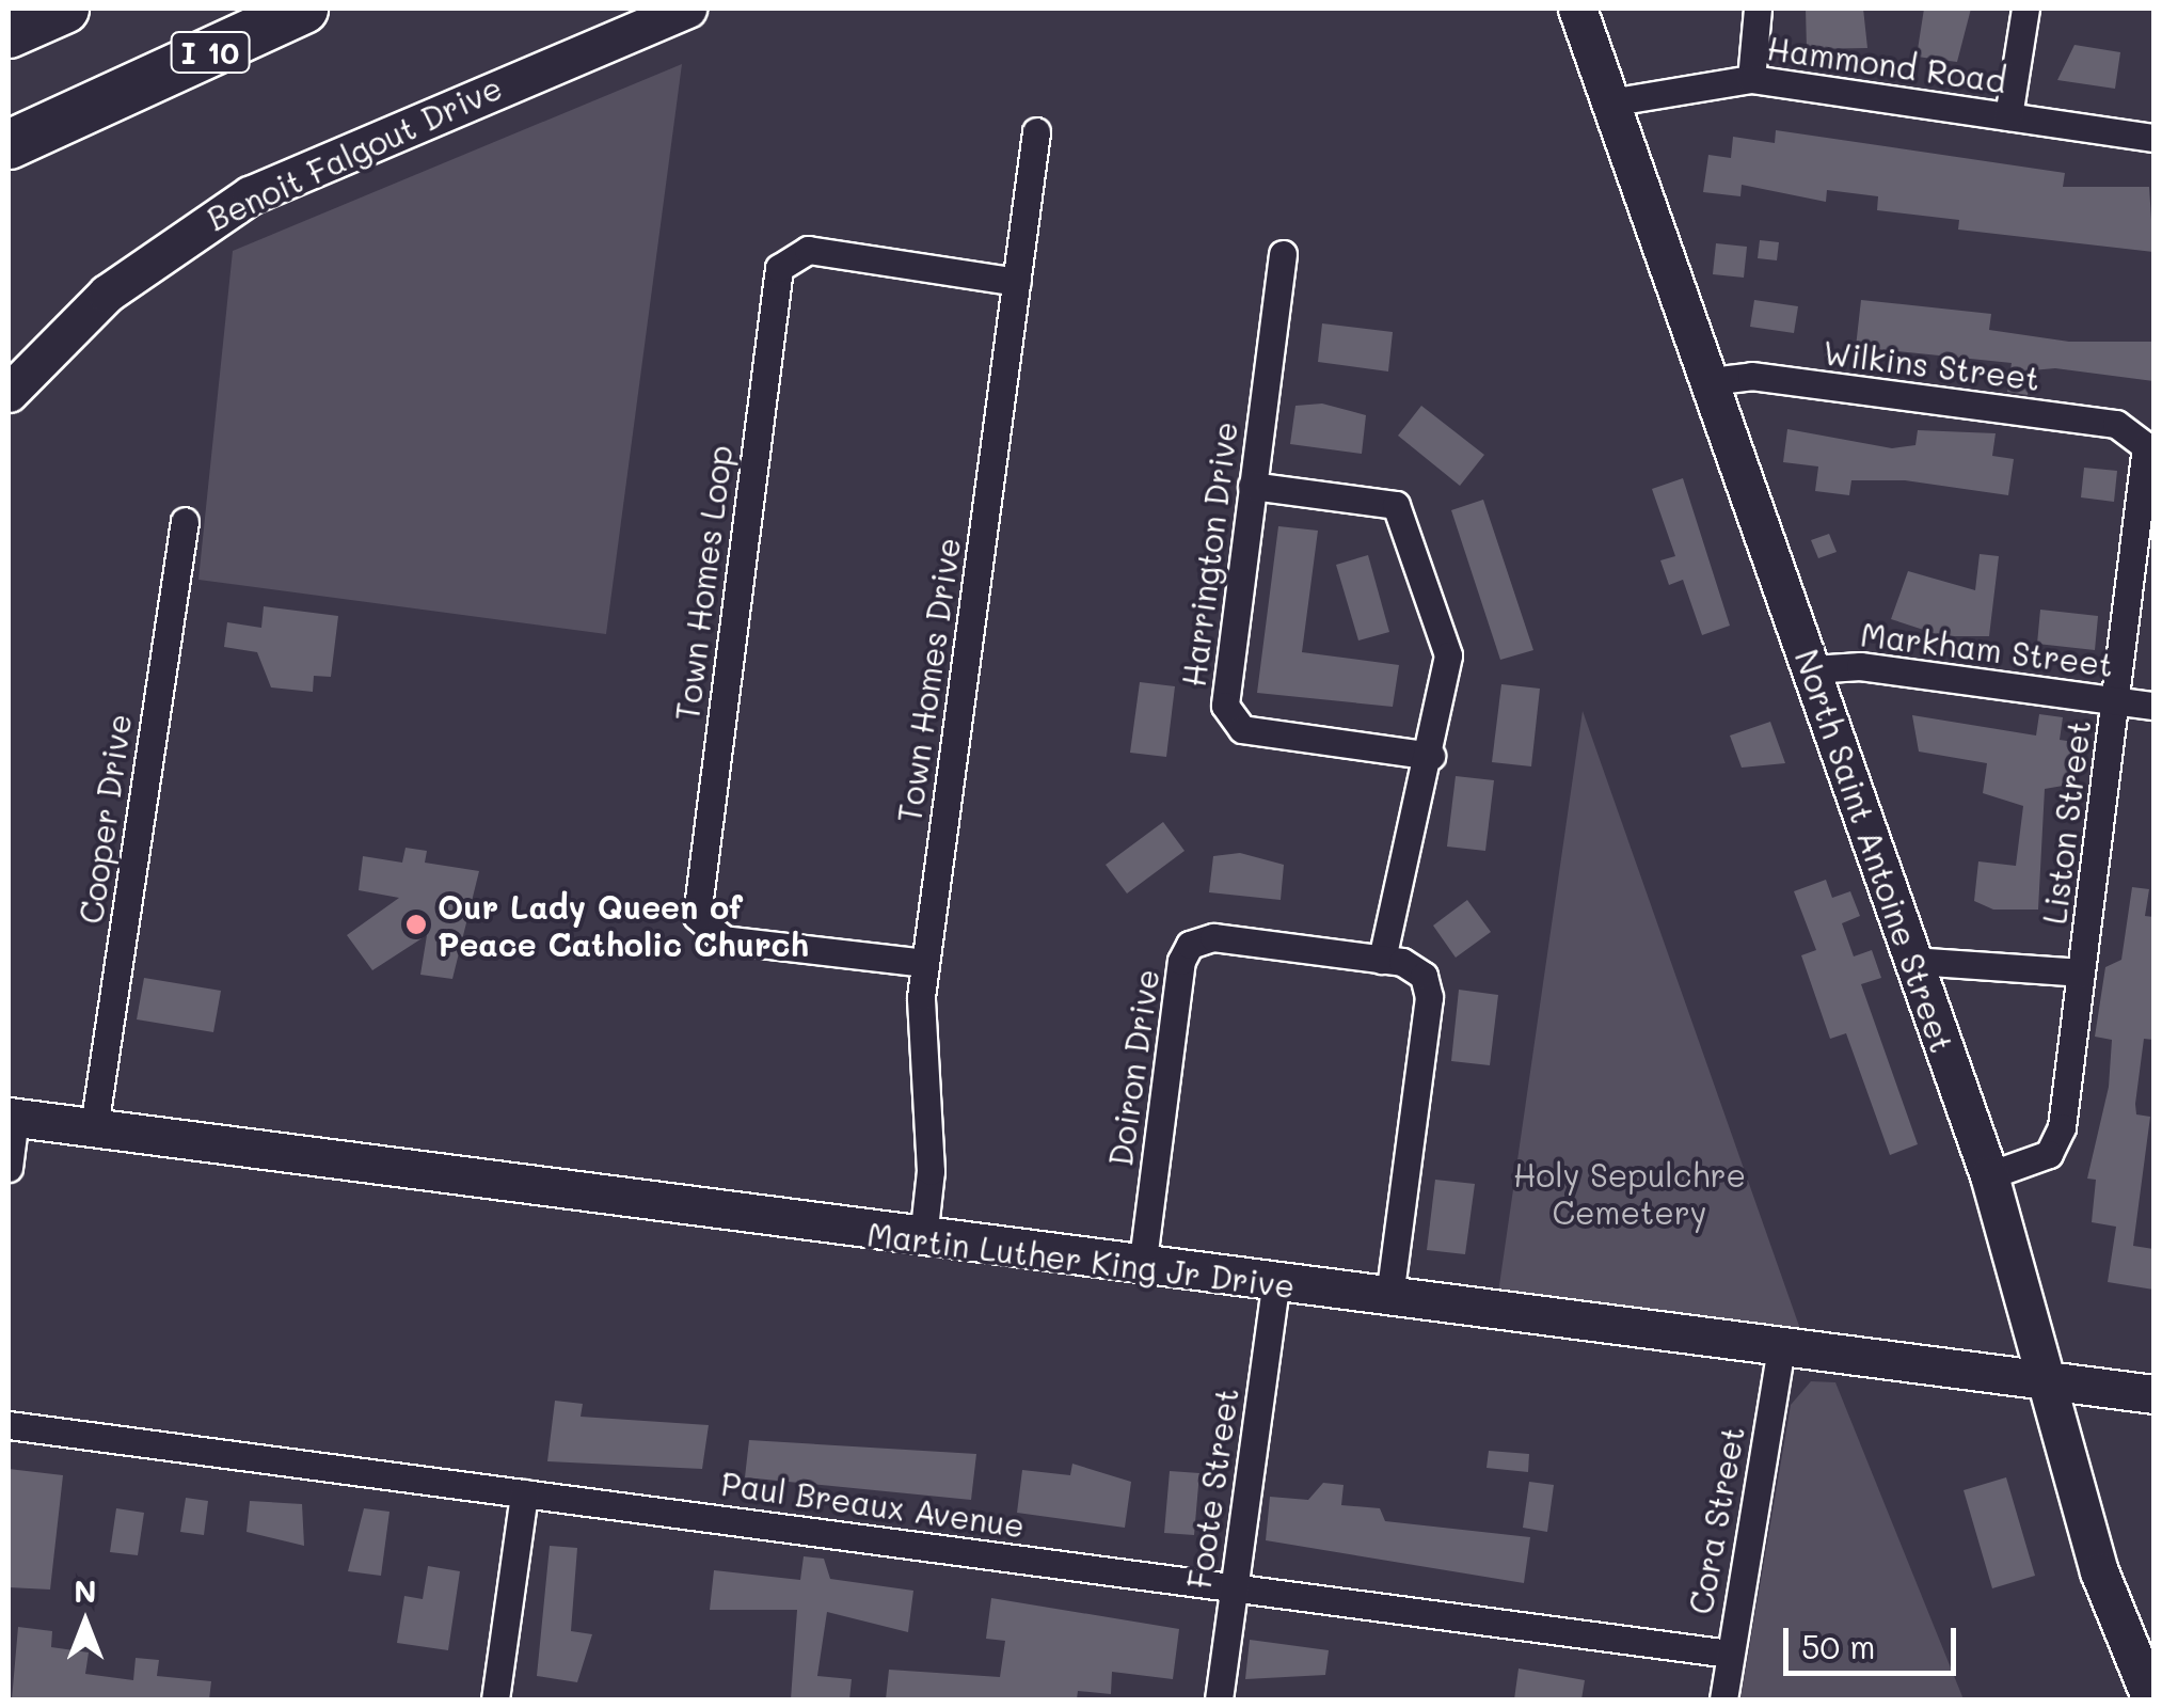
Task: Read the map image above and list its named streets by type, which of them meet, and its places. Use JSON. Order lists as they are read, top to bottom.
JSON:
{
  "streets": {
    "highway": ["I 10"],
    "street": [
      "Hammond Road",
      "Benoit Falgout Drive",
      "Wilkins Street",
      "Harrington Drive",
      "Town Homes Loop",
      "Markham Street",
      "Town Homes Drive",
      "Cooper Drive",
      "Liston Street",
      "North Saint Antoine Street",
      "Doiron Drive",
      "Martin Luther King Jr Drive",
      "Foote Street",
      "Paul Breaux Avenue",
      "Cora Street"
    ]
  },
  "crossings": [
    ["Hammond Road", "North Saint Antoine Street"],
    ["Wilkins Street", "Liston Street"],
    ["Wilkins Street", "North Saint Antoine Street"],
    ["Town Homes Loop", "Town Homes Drive"],
    ["Markham Street", "Liston Street"],
    ["Markham Street", "North Saint Antoine Street"],
    ["Town Homes Drive", "Martin Luther King Jr Drive"],
    ["Cooper Drive", "Martin Luther King Jr Drive"],
    ["Liston Street", "North Saint Antoine Street"],
    ["North Saint Antoine Street", "Martin Luther King Jr Drive"],
    ["Doiron Drive", "Martin Luther King Jr Drive"],
    ["Martin Luther King Jr Drive", "Foote Street"],
    ["Martin Luther King Jr Drive", "Cora Street"],
    ["Foote Street", "Paul Breaux Avenue"],
    ["Paul Breaux Avenue", "Cora Street"]
  ],
  "parks": ["Holy Sepulchre Cemetery"],
  "places": ["Our Lady Queen of Peace Catholic Church"],
  "scale_bar": "50 m",
  "north": "top"
}
